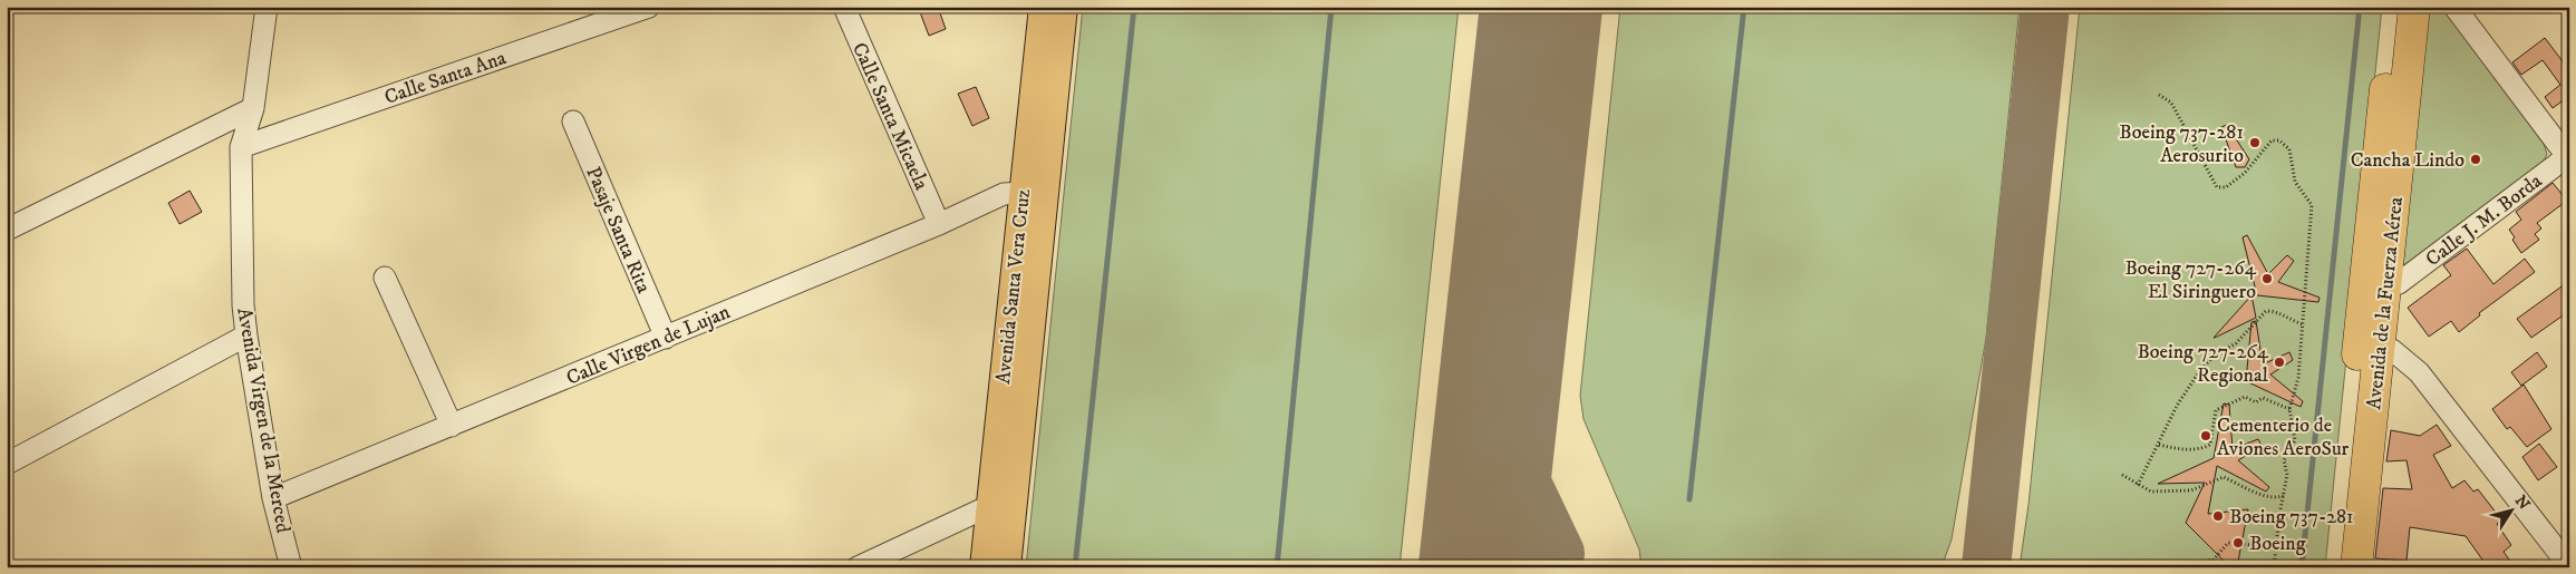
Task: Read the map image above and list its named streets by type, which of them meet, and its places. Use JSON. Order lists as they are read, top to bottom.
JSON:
{
  "streets": {
    "highway": ["Avenida de la Fuerza Aérea"],
    "main road": ["Avenida Santa Vera Cruz"],
    "street": [
      "Calle Santa Ana",
      "Calle Santa Micaela",
      "Calle J. M. Borda",
      "Pasaje Santa Rita",
      "Calle Virgen de Lujan",
      "Avenida Virgen de la Merced"
    ]
  },
  "crossings": [
    ["Calle Santa Ana", "Avenida Virgen de la Merced"],
    ["Calle Santa Micaela", "Calle Virgen de Lujan"],
    ["Calle J. M. Borda", "Avenida de la Fuerza Aérea"],
    ["Pasaje Santa Rita", "Calle Virgen de Lujan"],
    ["Avenida Santa Vera Cruz", "Calle Virgen de Lujan"],
    ["Calle Virgen de Lujan", "Avenida Virgen de la Merced"]
  ],
  "places": [
    "Boeing 737-281 Aerosurito",
    "Cancha Lindo",
    "Boeing 727-264 El Siringuero",
    "Boeing 727-264 Regional",
    "Cementerio de Aviones AeroSur",
    "Boeing 737-281",
    "Boeing"
  ],
  "north": "top right"
}
